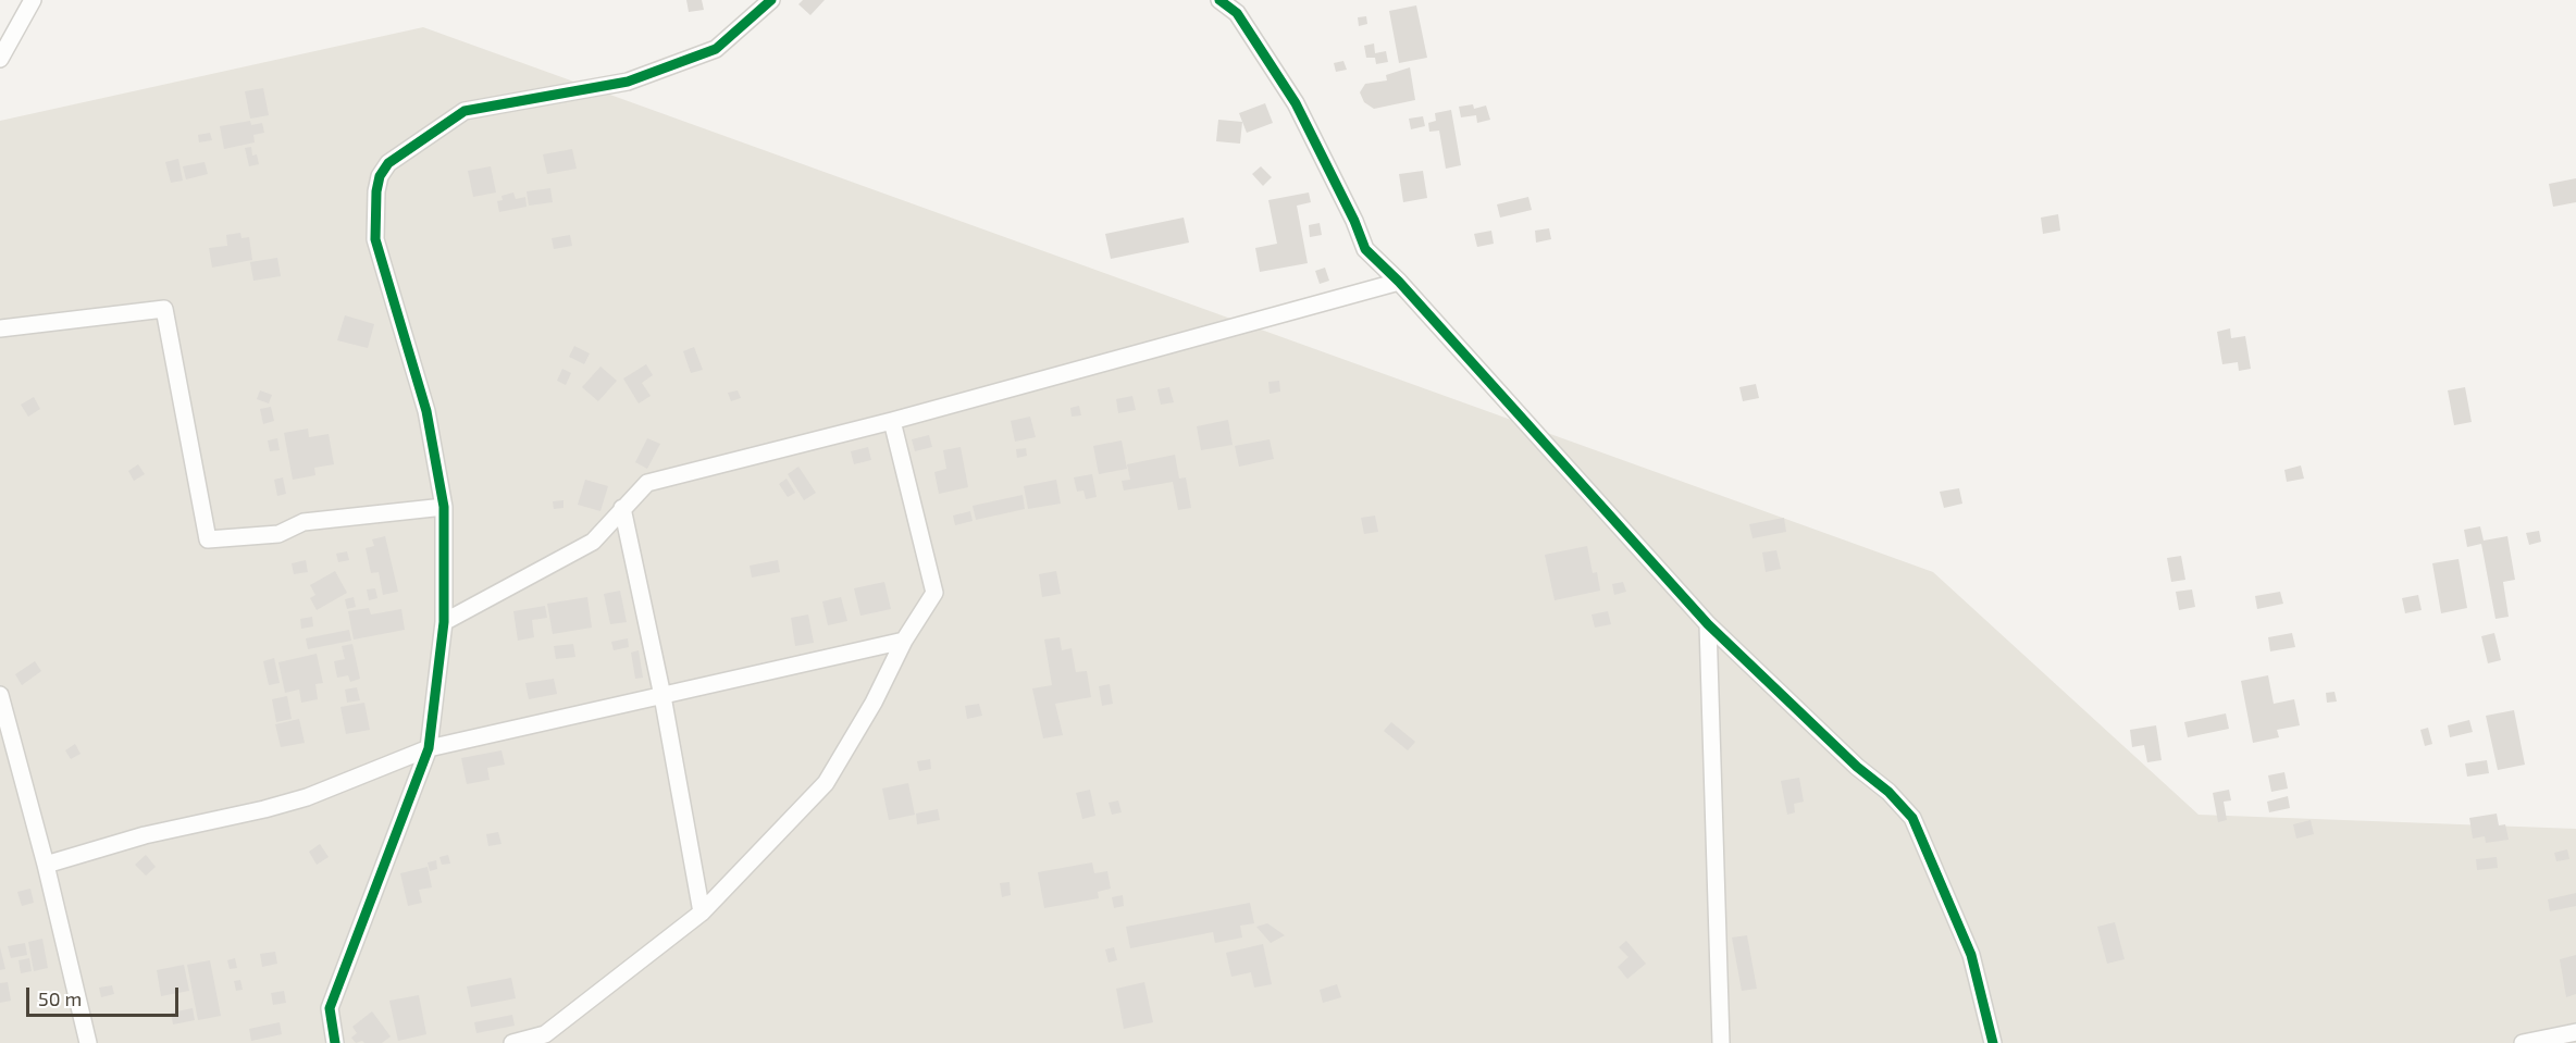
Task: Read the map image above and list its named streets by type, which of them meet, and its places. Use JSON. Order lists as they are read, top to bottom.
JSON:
{
  "scale_bar": "50 m"
}
